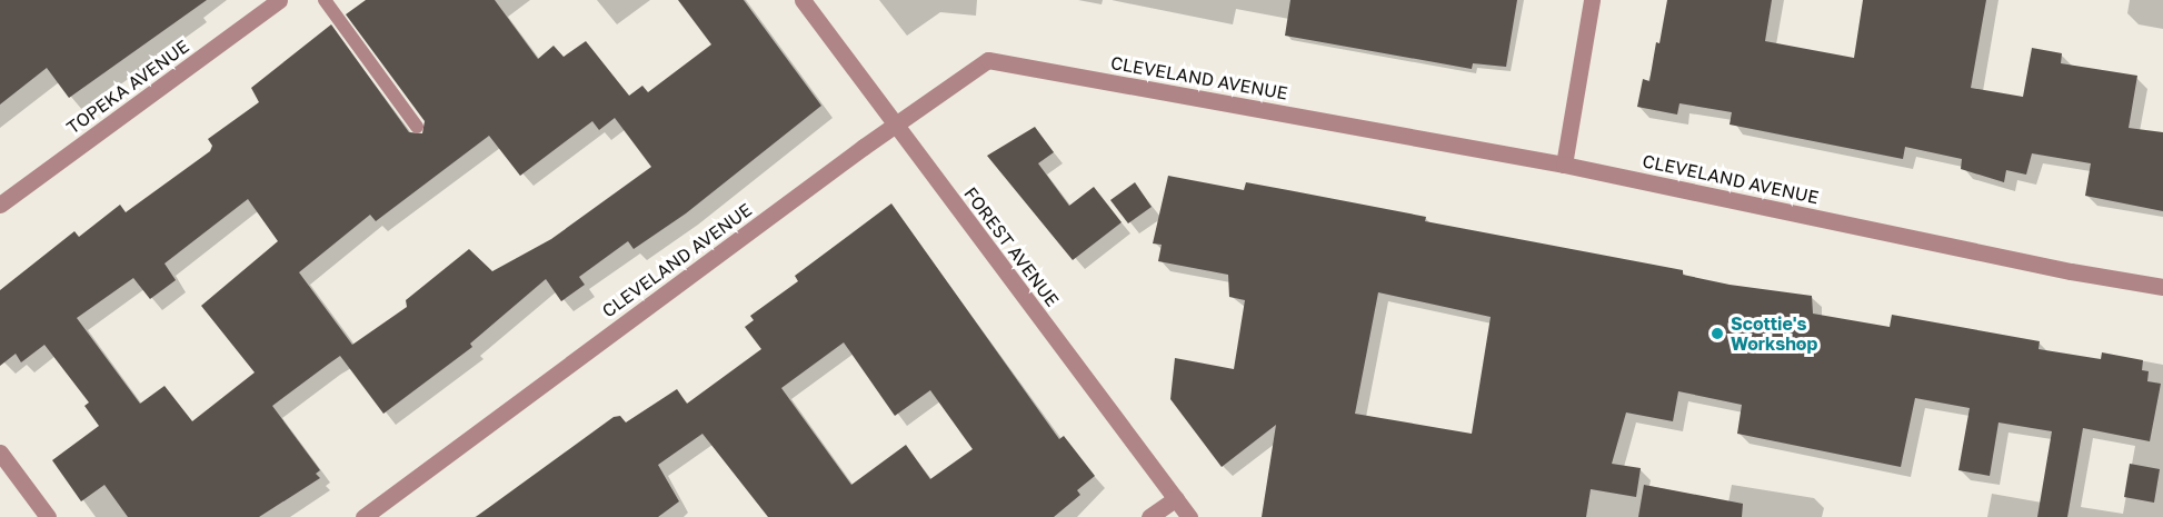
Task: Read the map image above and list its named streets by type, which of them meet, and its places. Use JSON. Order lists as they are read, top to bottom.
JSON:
{
  "streets": {
    "street": ["CLEVELAND AVENUE", "TOPEKA AVENUE", "FOREST AVENUE"]
  },
  "crossings": [
    ["CLEVELAND AVENUE", "FOREST AVENUE"]
  ],
  "places": ["Scottie's Workshop"]
}
